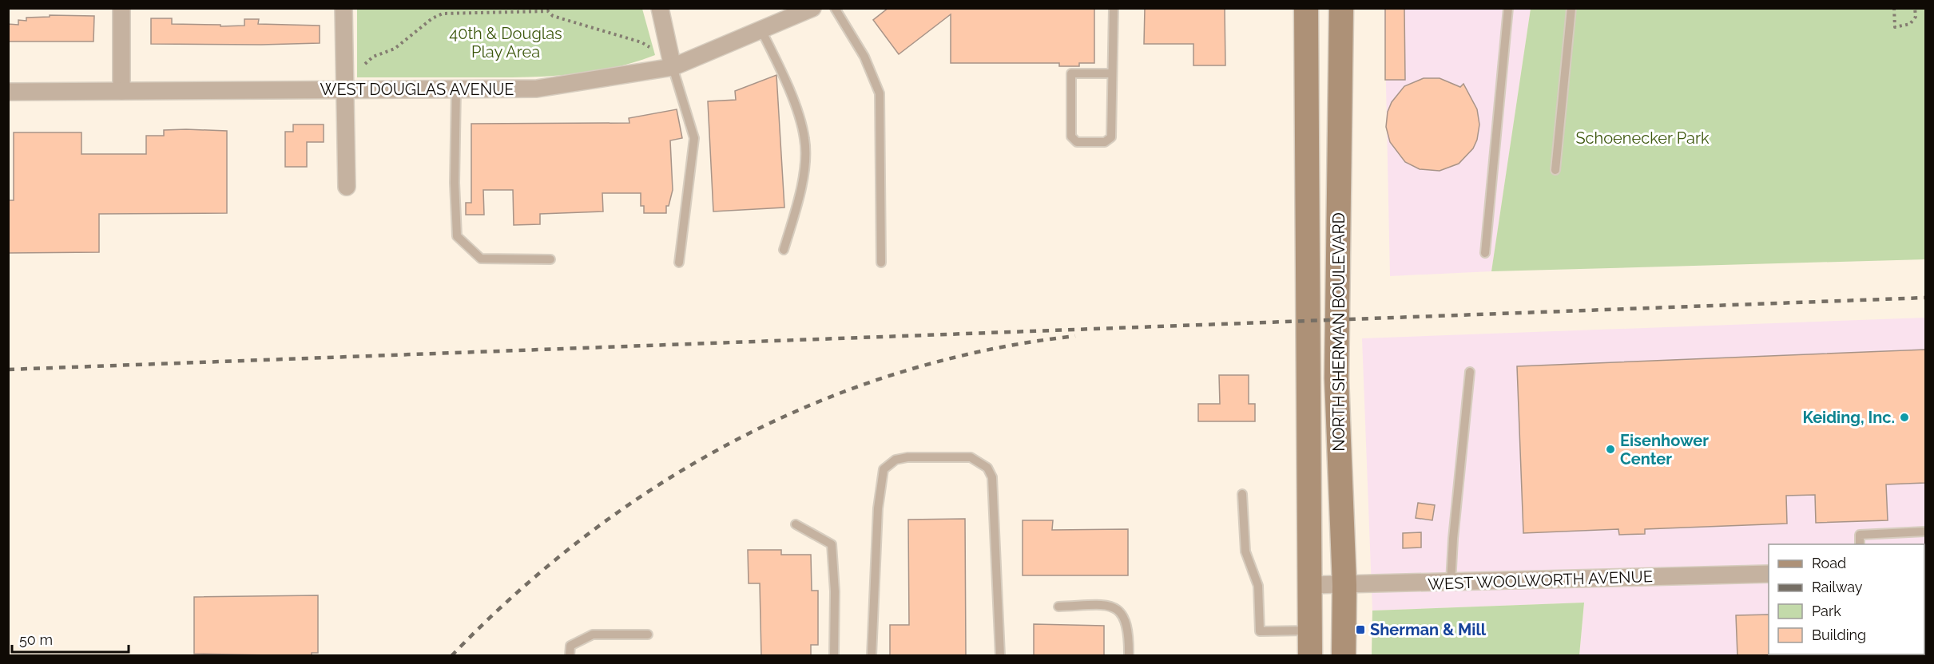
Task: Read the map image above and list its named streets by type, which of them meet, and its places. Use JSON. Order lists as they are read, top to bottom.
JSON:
{
  "streets": {
    "main road": ["NORTH SHERMAN BOULEVARD"],
    "street": ["WEST DOUGLAS AVENUE", "WEST WOOLWORTH AVENUE"]
  },
  "crossings": [
    ["NORTH SHERMAN BOULEVARD", "WEST WOOLWORTH AVENUE"]
  ],
  "parks": ["40th & Douglas Play Area", "Schoenecker Park"],
  "places": {
    "other": ["Keiding, Inc.", "Eisenhower Center"],
    "transit": ["Sherman & Mill"]
  },
  "legend": [
    "Road",
    "Railway",
    "Park",
    "Building"
  ],
  "scale_bar": "50 m"
}
